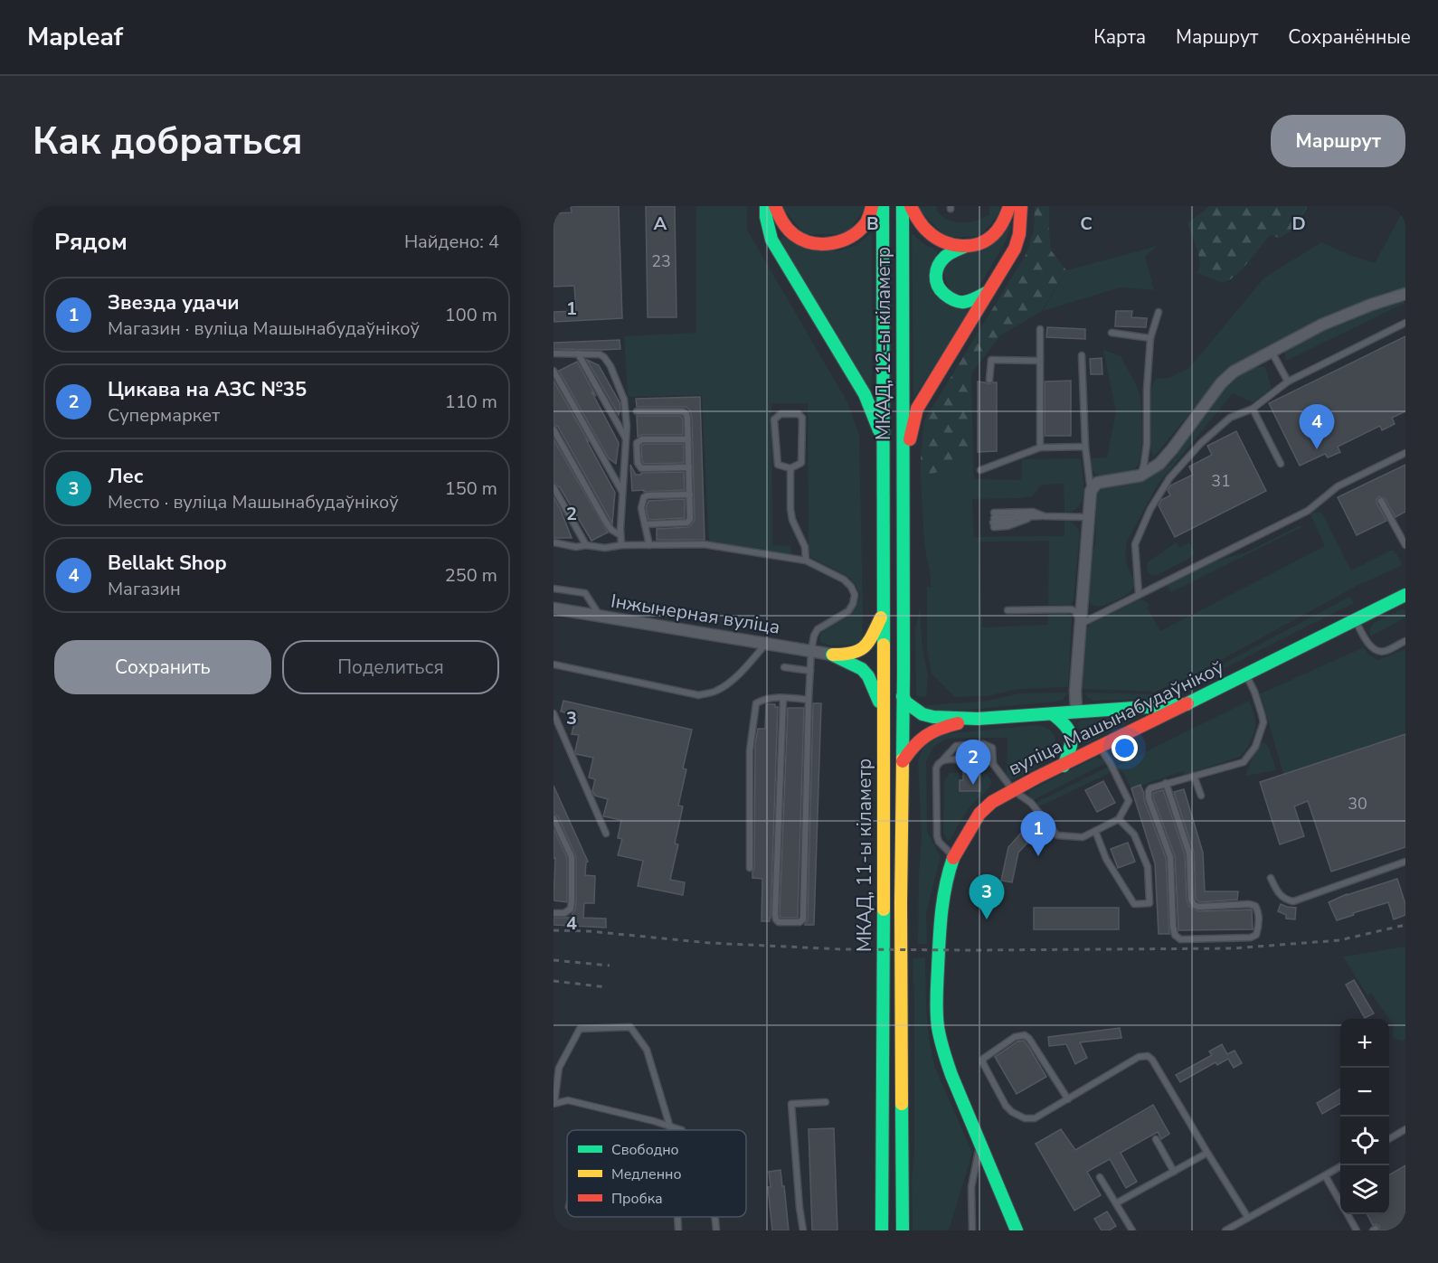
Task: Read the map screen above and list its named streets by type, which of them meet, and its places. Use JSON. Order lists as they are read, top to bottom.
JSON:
{
  "streets": {
    "main road": ["МКАД, 12-ы кіламетр", "вуліца Машынабудаўнікоў", "МКАД, 11-ы кіламетр"],
    "street": ["Інжынерная вуліца"]
  },
  "crossings": [
    ["МКАД, 12-ы кіламетр", "МКАД, 11-ы кіламетр"]
  ],
  "house_numbers": ["23", "31", "30"],
  "legend": ["Свободно", "Медленно", "Пробка"],
  "page": {
    "header": "Mapleaf",
    "nav": ["Карта", "Маршрут", "Сохранённые"],
    "buttons": [
      "Маршрут",
      ["Сохранить", "Поделиться"]
    ],
    "title": "Как добраться",
    "heading": ["Рядом", "Найдено: 4"],
    "list": [
      {
        "mark": "1",
        "name": "Звезда удачи",
        "note": "Магазин · вуліца Машынабудаўнікоў",
        "value": "100 m"
      },
      {
        "mark": "2",
        "name": "Цикава на АЗС №35",
        "note": "Супермаркет",
        "value": "110 m"
      },
      {
        "mark": "3",
        "name": "Лес",
        "note": "Место · вуліца Машынабудаўнікоў",
        "value": "150 m"
      },
      {
        "mark": "4",
        "name": "Bellakt Shop",
        "note": "Магазин",
        "value": "250 m"
      }
    ],
    "pins": [
      "4",
      "2",
      "1",
      "3"
    ],
    "map_buttons": ["+", "−"]
  },
  "grid": {
    "columns": [
      "A",
      "B",
      "C",
      "D"
    ],
    "rows": [
      "1",
      "2",
      "3",
      "4"
    ]
  }
}
